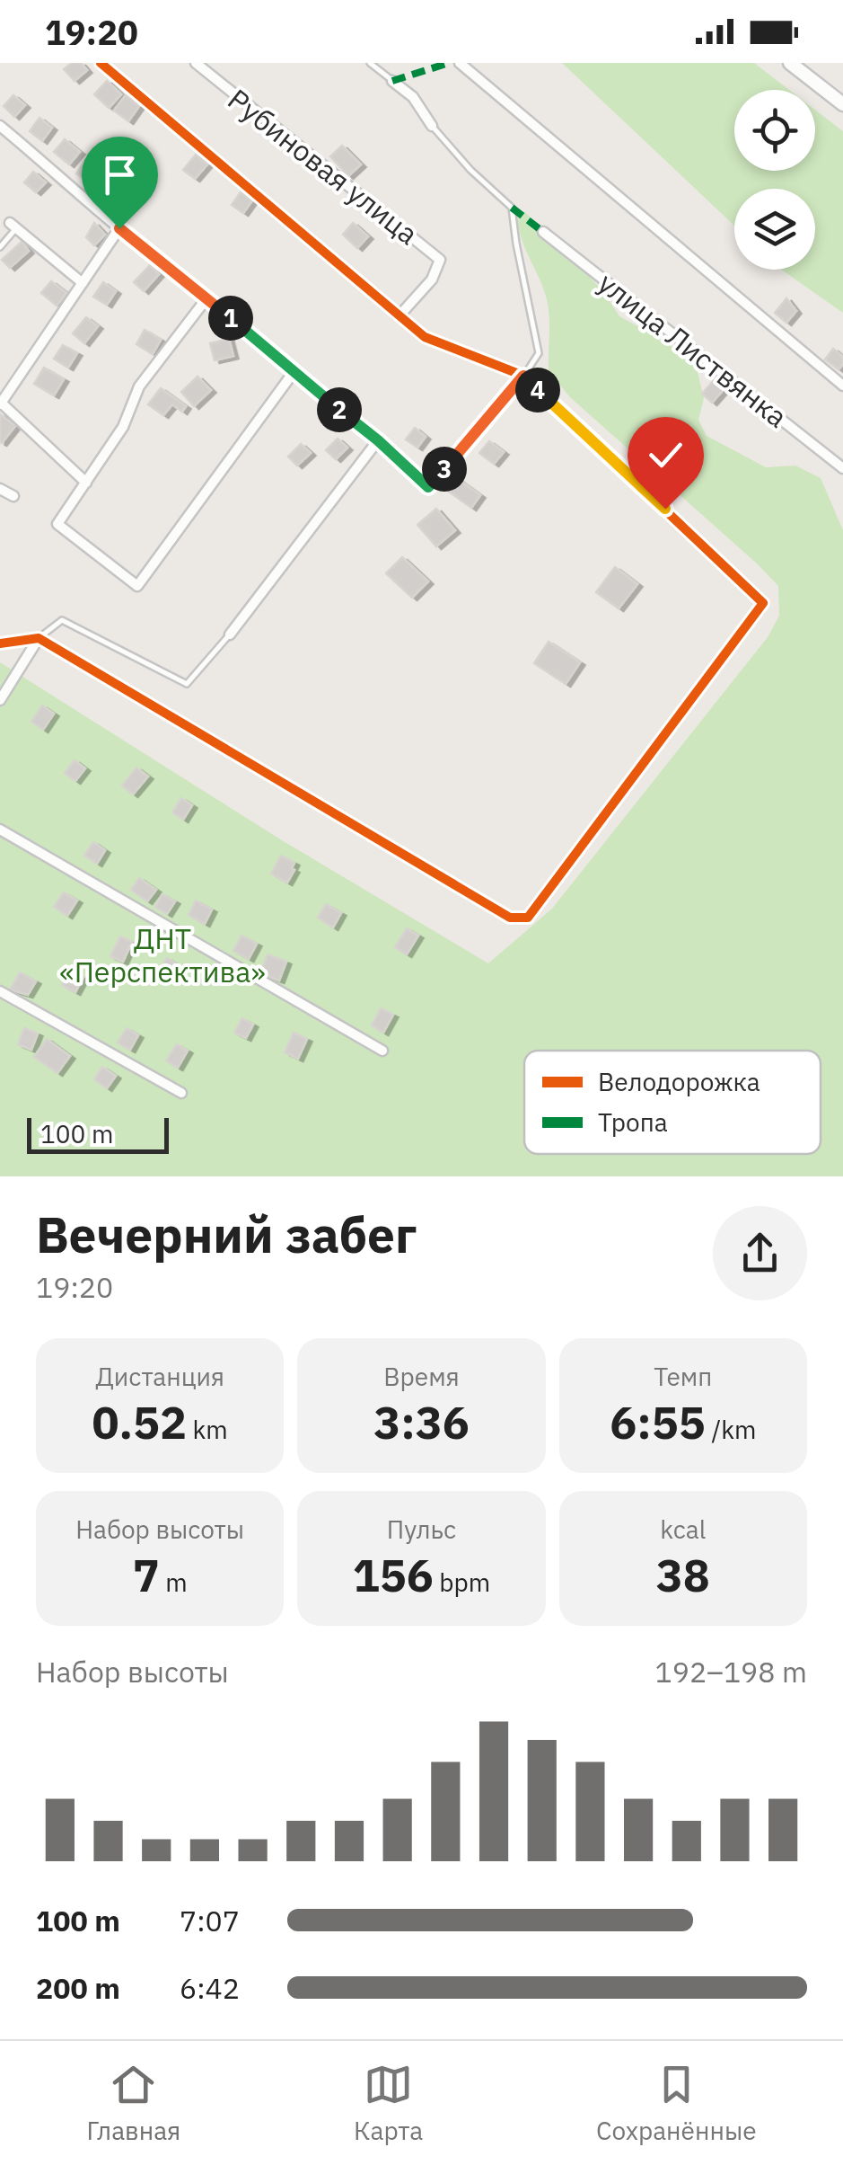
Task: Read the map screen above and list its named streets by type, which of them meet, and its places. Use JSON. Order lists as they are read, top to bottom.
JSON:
{
  "streets": {
    "street": ["Рубиновая улица", "улица Листвянка"]
  },
  "parks": ["ДНТ «Перспектива»"],
  "legend": ["Велодорожка", "Тропа"],
  "scale_bar": "100 m",
  "page": {
    "status": "19:20",
    "pins": [
      "1",
      "4",
      "2",
      "3"
    ],
    "scale": "100 m",
    "heading": ["Вечерний забег", "19:20"],
    "stats": [
      ["Дистанция", "0.52 km"],
      ["Время", "3:36"],
      ["Темп", "6:55 /km"],
      ["Набор высоты", "7 m"],
      ["Пульс", "156 bpm"],
      ["kcal", "38"]
    ],
    "chart": ["Набор высоты", "192–198 m"],
    "list": [
      {
        "name": "100 m",
        "note": "7:07"
      },
      {
        "name": "200 m",
        "note": "6:42"
      }
    ],
    "tabs": ["Главная", "Карта", "Сохранённые"]
  }
}
